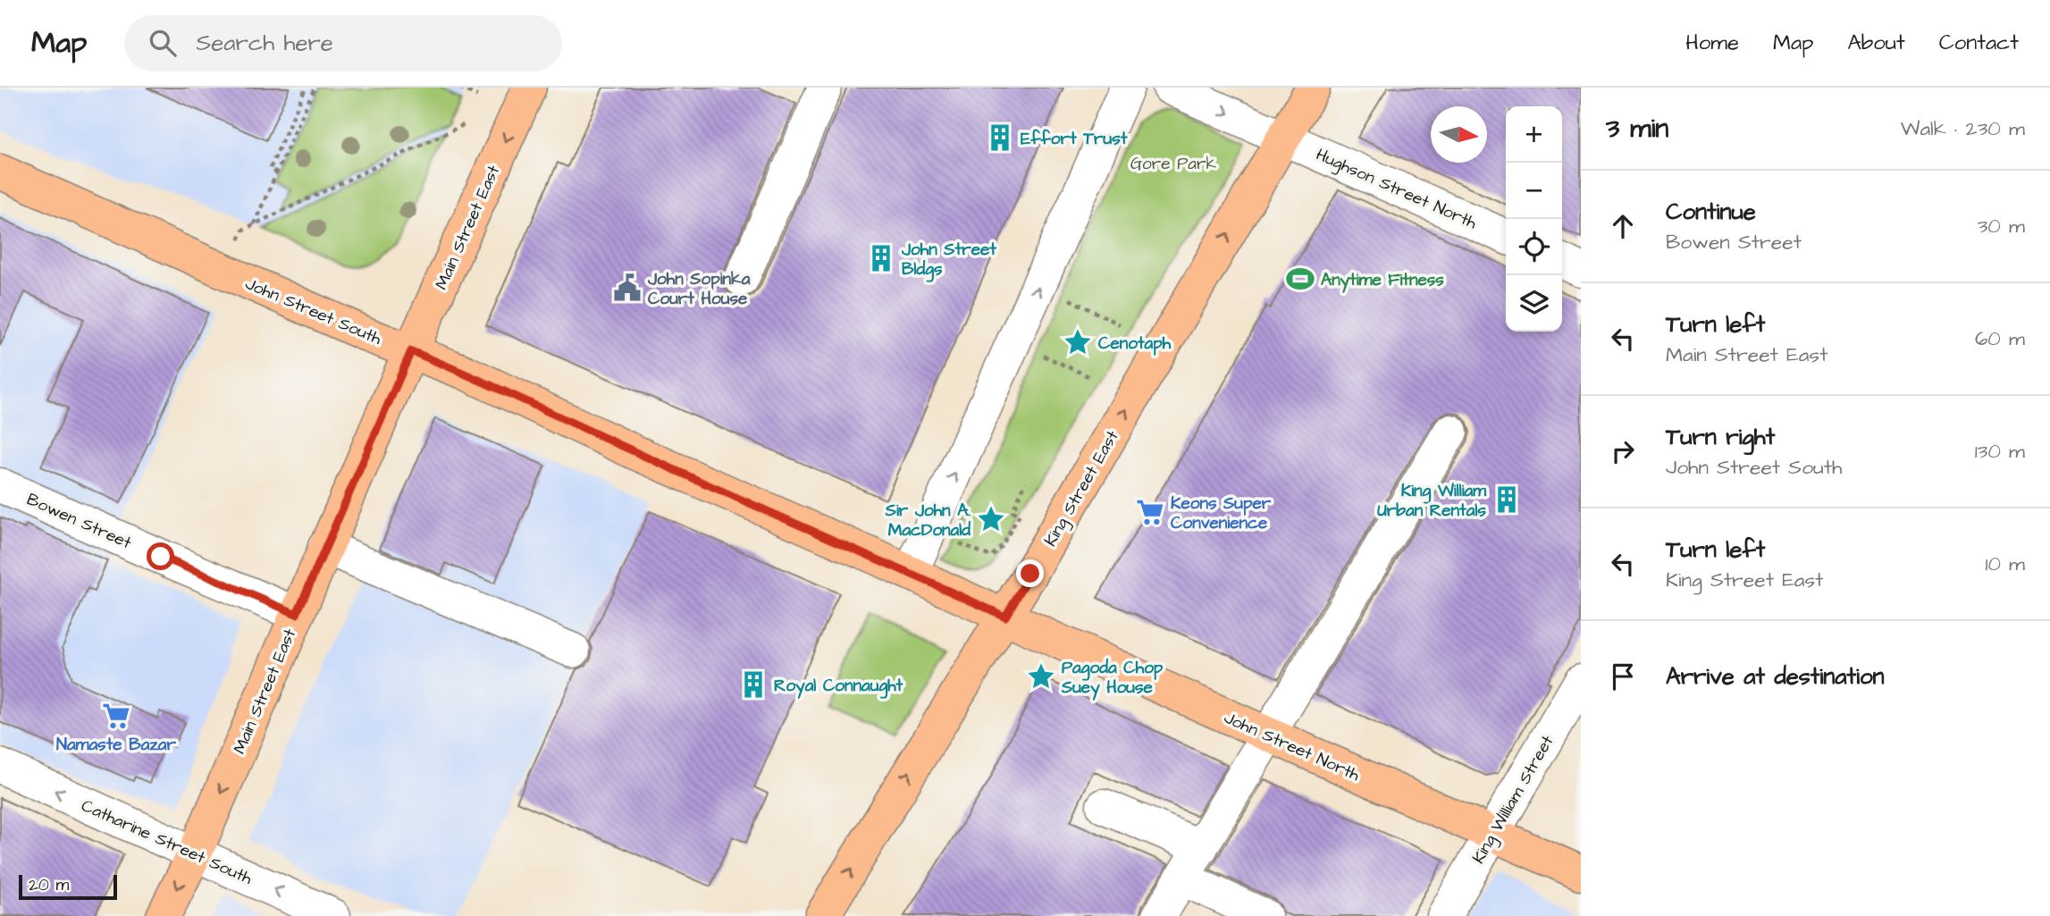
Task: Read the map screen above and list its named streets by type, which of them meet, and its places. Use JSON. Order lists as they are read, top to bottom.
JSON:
{
  "streets": {
    "main road": [
      "Main Street East",
      "John Street South",
      "King Street East",
      "John Street North"
    ],
    "street": [
      "Hughson Street North",
      "Bowen Street",
      "King William Street",
      "Catharine Street South"
    ]
  },
  "crossings": [
    ["Hughson Street North", "King Street East"],
    ["Main Street East", "John Street South"],
    ["Main Street East", "Bowen Street"],
    ["Main Street East", "Catharine Street South"],
    ["John Street South", "King Street East"],
    ["John Street South", "John Street North"],
    ["King Street East", "John Street North"],
    ["John Street North", "King William Street"]
  ],
  "one_way": ["Main Street East", "King Street East", "Catharine Street South"],
  "parks": ["Gore Park"],
  "places": {
    "building": [
      "Effort Trust",
      "John Street Bldgs",
      "King William Urban Rentals",
      "Royal Connaught"
    ],
    "sports": ["Anytime Fitness"],
    "public building": ["John Sopinka Court House"],
    "place": ["Cenotaph", "Sir John A. MacDonald", "Pagoda Chop Suey House"],
    "supermarket": ["Keons Super Convenience", "Namaste Bazar"]
  },
  "scale_bar": "20 m",
  "north": "right",
  "page": {
    "header": "Map",
    "search": "Search here",
    "nav": [
      "Home",
      "Map",
      "About",
      "Contact"
    ],
    "heading": ["3 min", "Walk · 230 m"],
    "map_buttons": ["+", "−"],
    "list": [
      ["Continue", "Bowen Street", "30 m"],
      ["Turn left", "Main Street East", "60 m"],
      ["Turn right", "John Street South", "130 m"],
      ["Turn left", "King Street East", "10 m"],
      "Arrive at destination"
    ],
    "scale": "20 m"
  }
}
